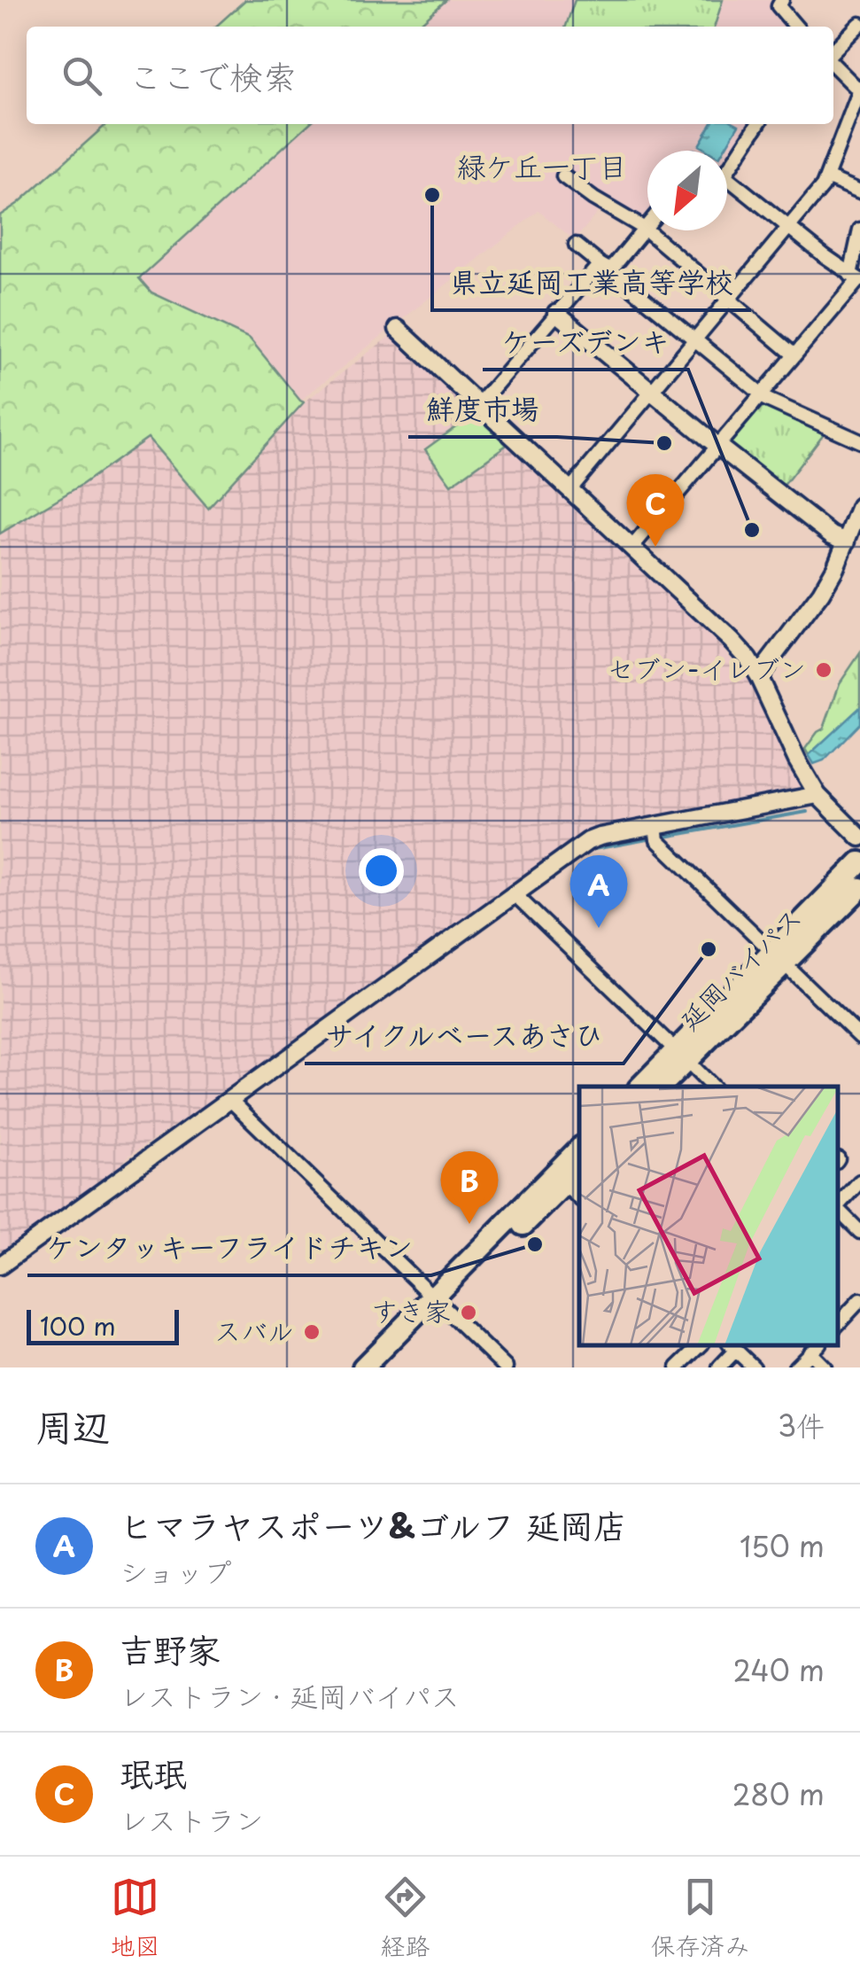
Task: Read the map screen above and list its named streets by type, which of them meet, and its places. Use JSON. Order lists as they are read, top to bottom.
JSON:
{
  "streets": {
    "highway": ["延岡バイパス"]
  },
  "districts": ["緑ケ丘一丁目"],
  "places": [
    "県立延岡工業高等学校",
    "鮮度市場",
    "ケーズデンキ",
    "セブン-イレブン",
    "サイクルベースあさひ",
    "ケンタッキーフライドチキン",
    "すき家",
    "スバル"
  ],
  "scale_bar": "100 m",
  "north": "bottom left",
  "page": {
    "search": "ここで検索",
    "pins": ["C", "A", "B"],
    "scale": "100 m",
    "heading": ["周辺", "3件"],
    "list": [
      {
        "mark": "A",
        "name": "ヒマラヤスポーツ&ゴルフ 延岡店",
        "note": "ショップ",
        "value": "150 m"
      },
      {
        "mark": "B",
        "name": "吉野家",
        "note": "レストラン · 延岡バイパス",
        "value": "240 m"
      },
      {
        "mark": "C",
        "name": "珉珉",
        "note": "レストラン",
        "value": "280 m"
      }
    ],
    "nav": ["地図", "経路", "保存済み"]
  }
}
